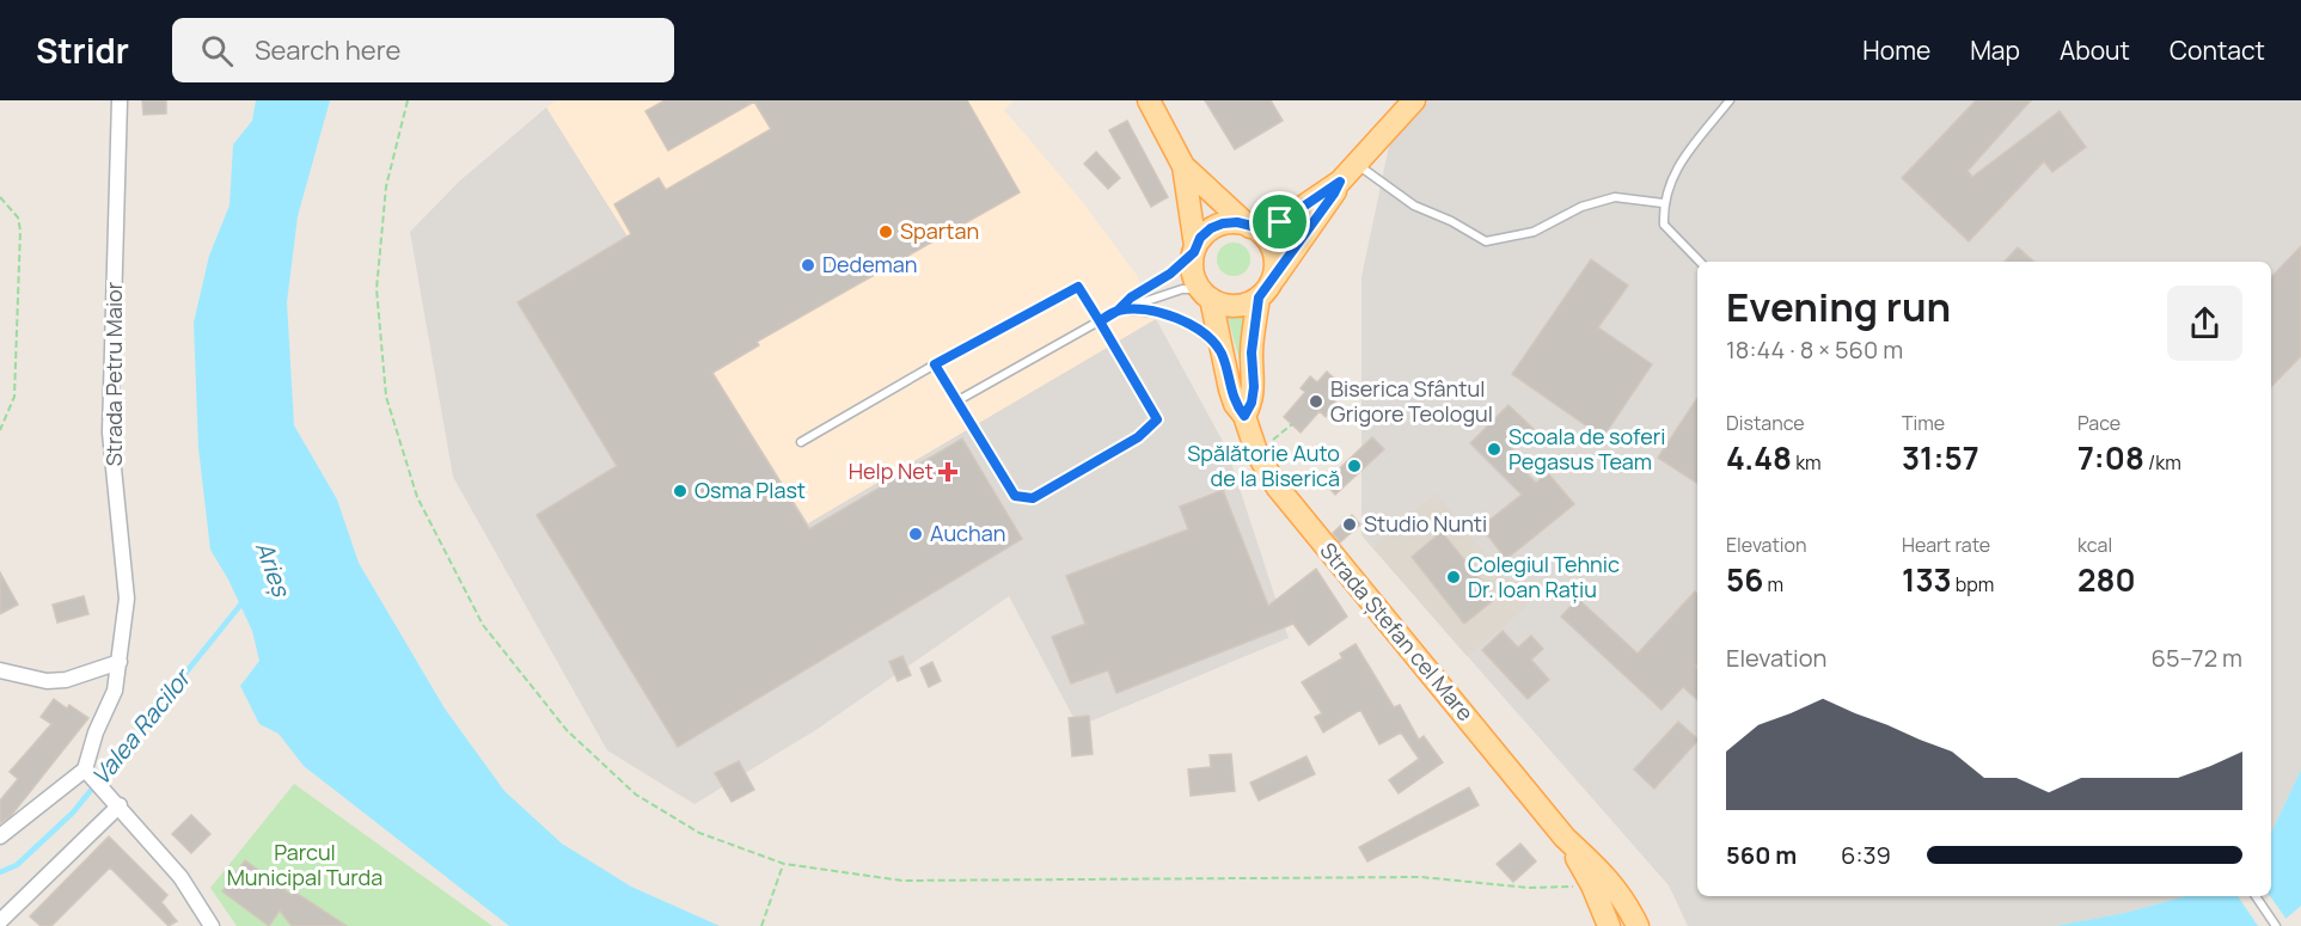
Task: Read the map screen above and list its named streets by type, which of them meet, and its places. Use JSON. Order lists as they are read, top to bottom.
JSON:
{
  "streets": {
    "main road": ["Strada Ștefan cel Mare"],
    "street": ["Strada Petru Maior"]
  },
  "water": ["Arieș", "Valea Racilor"],
  "parks": ["Parcul Municipal Turda"],
  "places": {
    "other": [
      "Spartan",
      "Dedeman",
      "Biserica Sfântul Grigore Teologul",
      "Scoala de soferi Pegasus Team",
      "Spălătorie Auto de la Biserică",
      "Osma Plast",
      "Studio Nunti",
      "Auchan",
      "Colegiul Tehnic Dr. Ioan Rațiu"
    ],
    "health": ["Help Net"]
  },
  "page": {
    "header": "Stridr",
    "search": "Search here",
    "nav": [
      "Home",
      "Map",
      "About",
      "Contact"
    ],
    "heading": ["Evening run", "18:44 · 8 × 560 m"],
    "stats": [
      ["Distance", "4.48 km"],
      ["Time", "31:57"],
      ["Pace", "7:08 /km"],
      ["Elevation", "56 m"],
      ["Heart rate", "133 bpm"],
      ["kcal", "280"]
    ],
    "chart": ["Elevation", "65–72 m"],
    "list": [
      {
        "name": "560 m",
        "note": "6:39"
      }
    ]
  }
}
